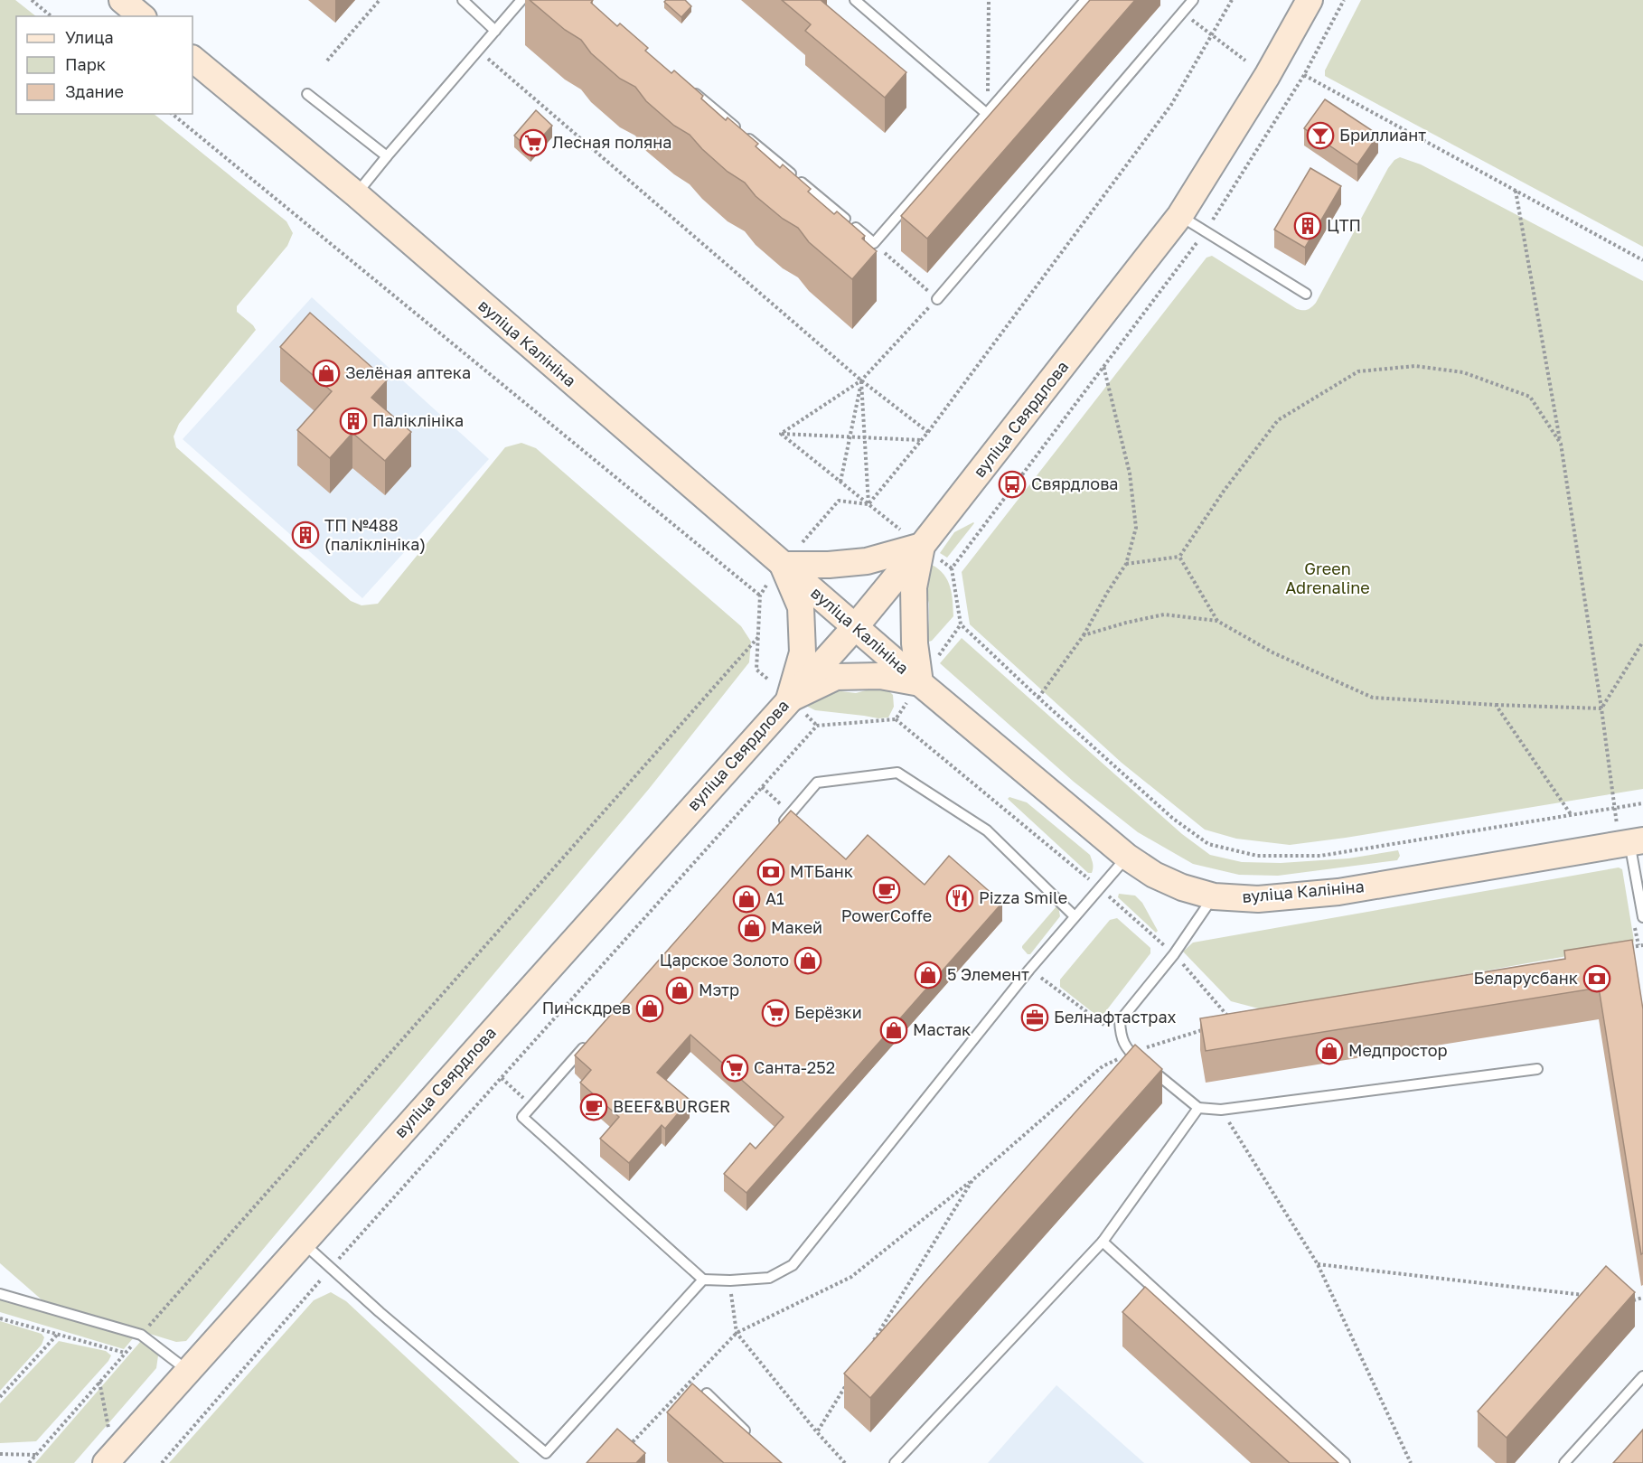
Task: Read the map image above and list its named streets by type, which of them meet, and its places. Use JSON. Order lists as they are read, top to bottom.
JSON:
{
  "streets": {
    "main road": ["вуліца Калініна", "вуліца Свярдлова"]
  },
  "crossings": [
    ["вуліца Калініна", "вуліца Свярдлова"]
  ],
  "parks": ["Green Adrenaline"],
  "places": {
    "bar": ["Бриллиант"],
    "supermarket": ["Лесная поляна", "Берёзки", "Санта-252"],
    "building": ["ЦТП", "Паліклініка", "ТП №488 (паліклініка)"],
    "shop": [
      "Зелёная аптека",
      "A1",
      "Макей",
      "Царское Золото",
      "5 Элемент",
      "Мэтр",
      "Пинскдрев",
      "Мастак",
      "Медпростор"
    ],
    "bus stop": ["Свярдлова"],
    "bank": ["МТБанк", "Беларусбанк"],
    "cafe": ["PowerCoffe", "BEEF&BURGER"],
    "restaurant": ["Pizza Smile"],
    "office": ["Белнафтастрах"]
  },
  "legend": ["Улица", "Парк", "Здание"]
}
